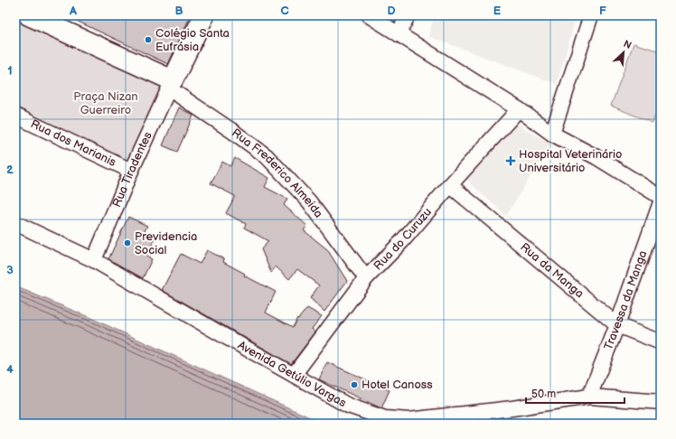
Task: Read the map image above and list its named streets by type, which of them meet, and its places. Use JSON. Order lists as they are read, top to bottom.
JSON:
{
  "streets": {
    "street": [
      "Rua dos Marianis",
      "Rua Tiradentes",
      "Rua Frederico Almeida",
      "Rua do Curuzu",
      "Rua da Manga",
      "Travessa da Manga",
      "Avenida Getúlio Vargas"
    ]
  },
  "crossings": [
    ["Rua dos Marianis", "Rua Tiradentes"],
    ["Rua Tiradentes", "Rua Frederico Almeida"],
    ["Rua Tiradentes", "Avenida Getúlio Vargas"],
    ["Rua Frederico Almeida", "Rua do Curuzu"],
    ["Rua do Curuzu", "Rua da Manga"],
    ["Rua do Curuzu", "Avenida Getúlio Vargas"],
    ["Rua da Manga", "Travessa da Manga"],
    ["Travessa da Manga", "Avenida Getúlio Vargas"]
  ],
  "parks": ["Praça Nizan Guerreiro"],
  "places": {
    "other": ["Colégio Santa Eufrásia", "Previdencia Social", "Hotel Canoss"],
    "health": ["Hospital Veterinário Universitário"]
  },
  "scale_bar": "50 m",
  "north": "top right",
  "grid": {
    "columns": [
      "A",
      "B",
      "C",
      "D",
      "E",
      "F"
    ],
    "rows": [
      "1",
      "2",
      "3",
      "4"
    ]
  }
}
